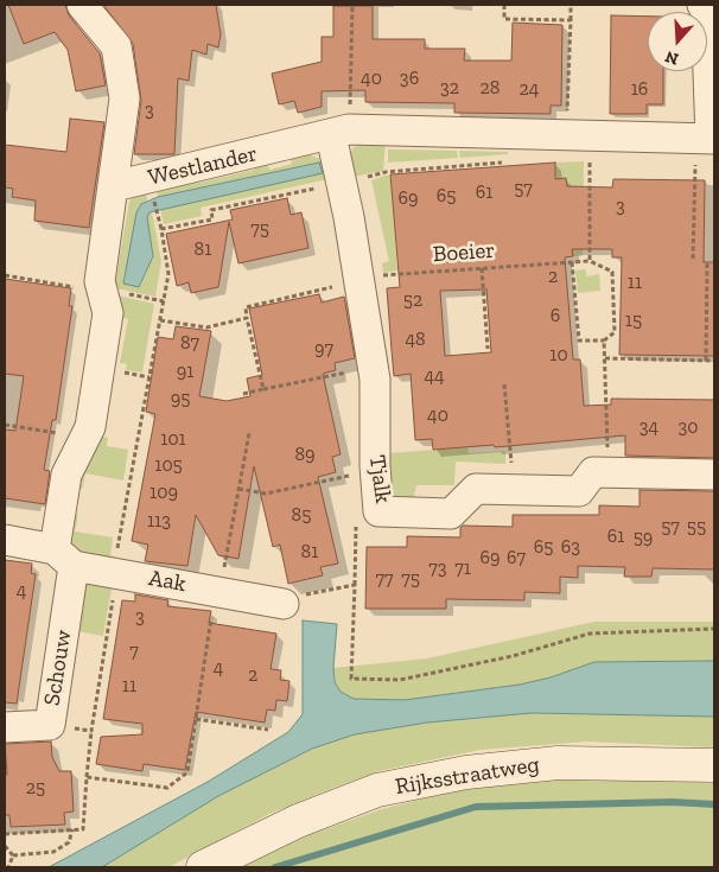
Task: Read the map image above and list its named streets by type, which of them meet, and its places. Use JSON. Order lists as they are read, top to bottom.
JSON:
{
  "streets": {
    "main road": ["Rijksstraatweg"],
    "street": [
      "Westlander",
      "Tjalk",
      "Aak",
      "Schouw"
    ],
    "path": ["Boeier"]
  },
  "crossings": [
    ["Westlander", "Tjalk"],
    ["Boeier", "Tjalk"],
    ["Aak", "Schouw"]
  ],
  "house_numbers": [
    "40",
    "36",
    "32",
    "28",
    "24",
    "16",
    "3",
    "57",
    "61",
    "65",
    "69",
    "3",
    "75",
    "81",
    "2",
    "11",
    "52",
    "6",
    "15",
    "48",
    "87",
    "97",
    "10",
    "91",
    "44",
    "95",
    "40",
    "34",
    "30",
    "101",
    "89",
    "105",
    "109",
    "85",
    "113",
    "57",
    "55",
    "61",
    "59",
    "65",
    "63",
    "81",
    "69",
    "67",
    "73",
    "71",
    "77",
    "75",
    "4",
    "3",
    "7",
    "4",
    "2",
    "11",
    "25"
  ],
  "north": "bottom"
}
